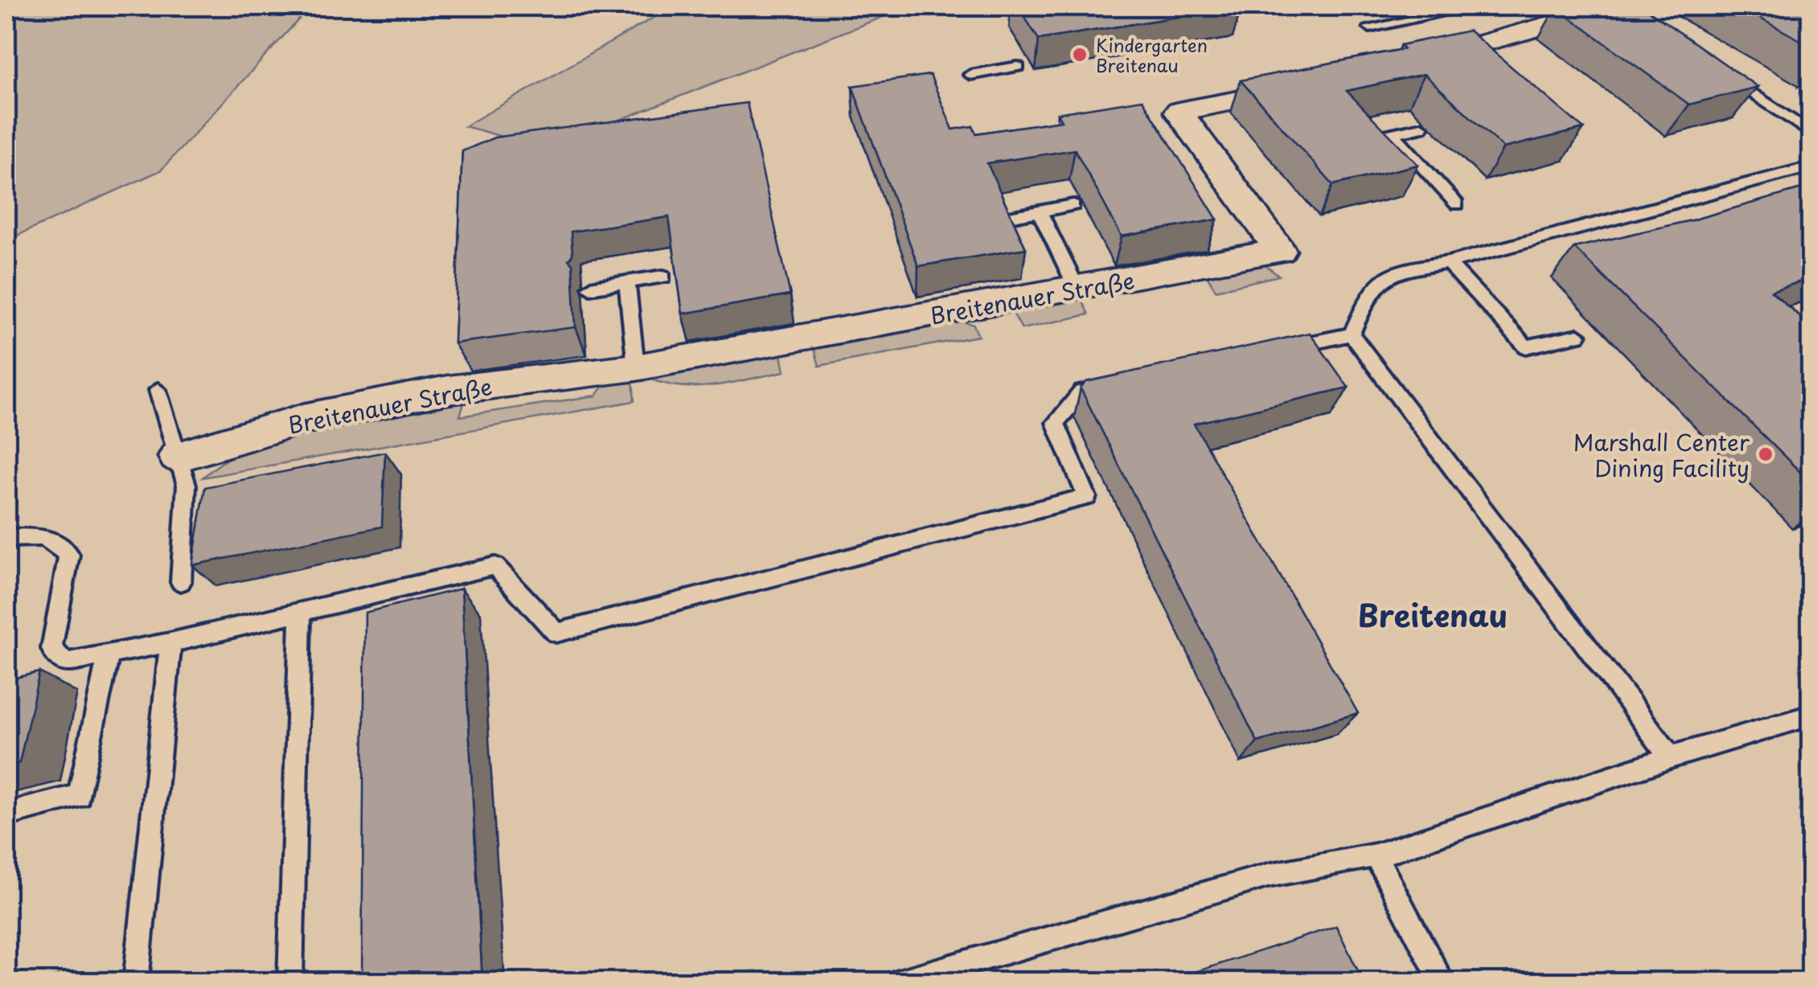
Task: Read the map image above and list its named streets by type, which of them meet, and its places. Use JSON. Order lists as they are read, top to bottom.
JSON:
{
  "streets": {
    "street": ["Breitenauer Straße"]
  },
  "districts": ["Breitenau"],
  "places": ["Kindergarten Breitenau", "Marshall Center Dining Facility"]
}
